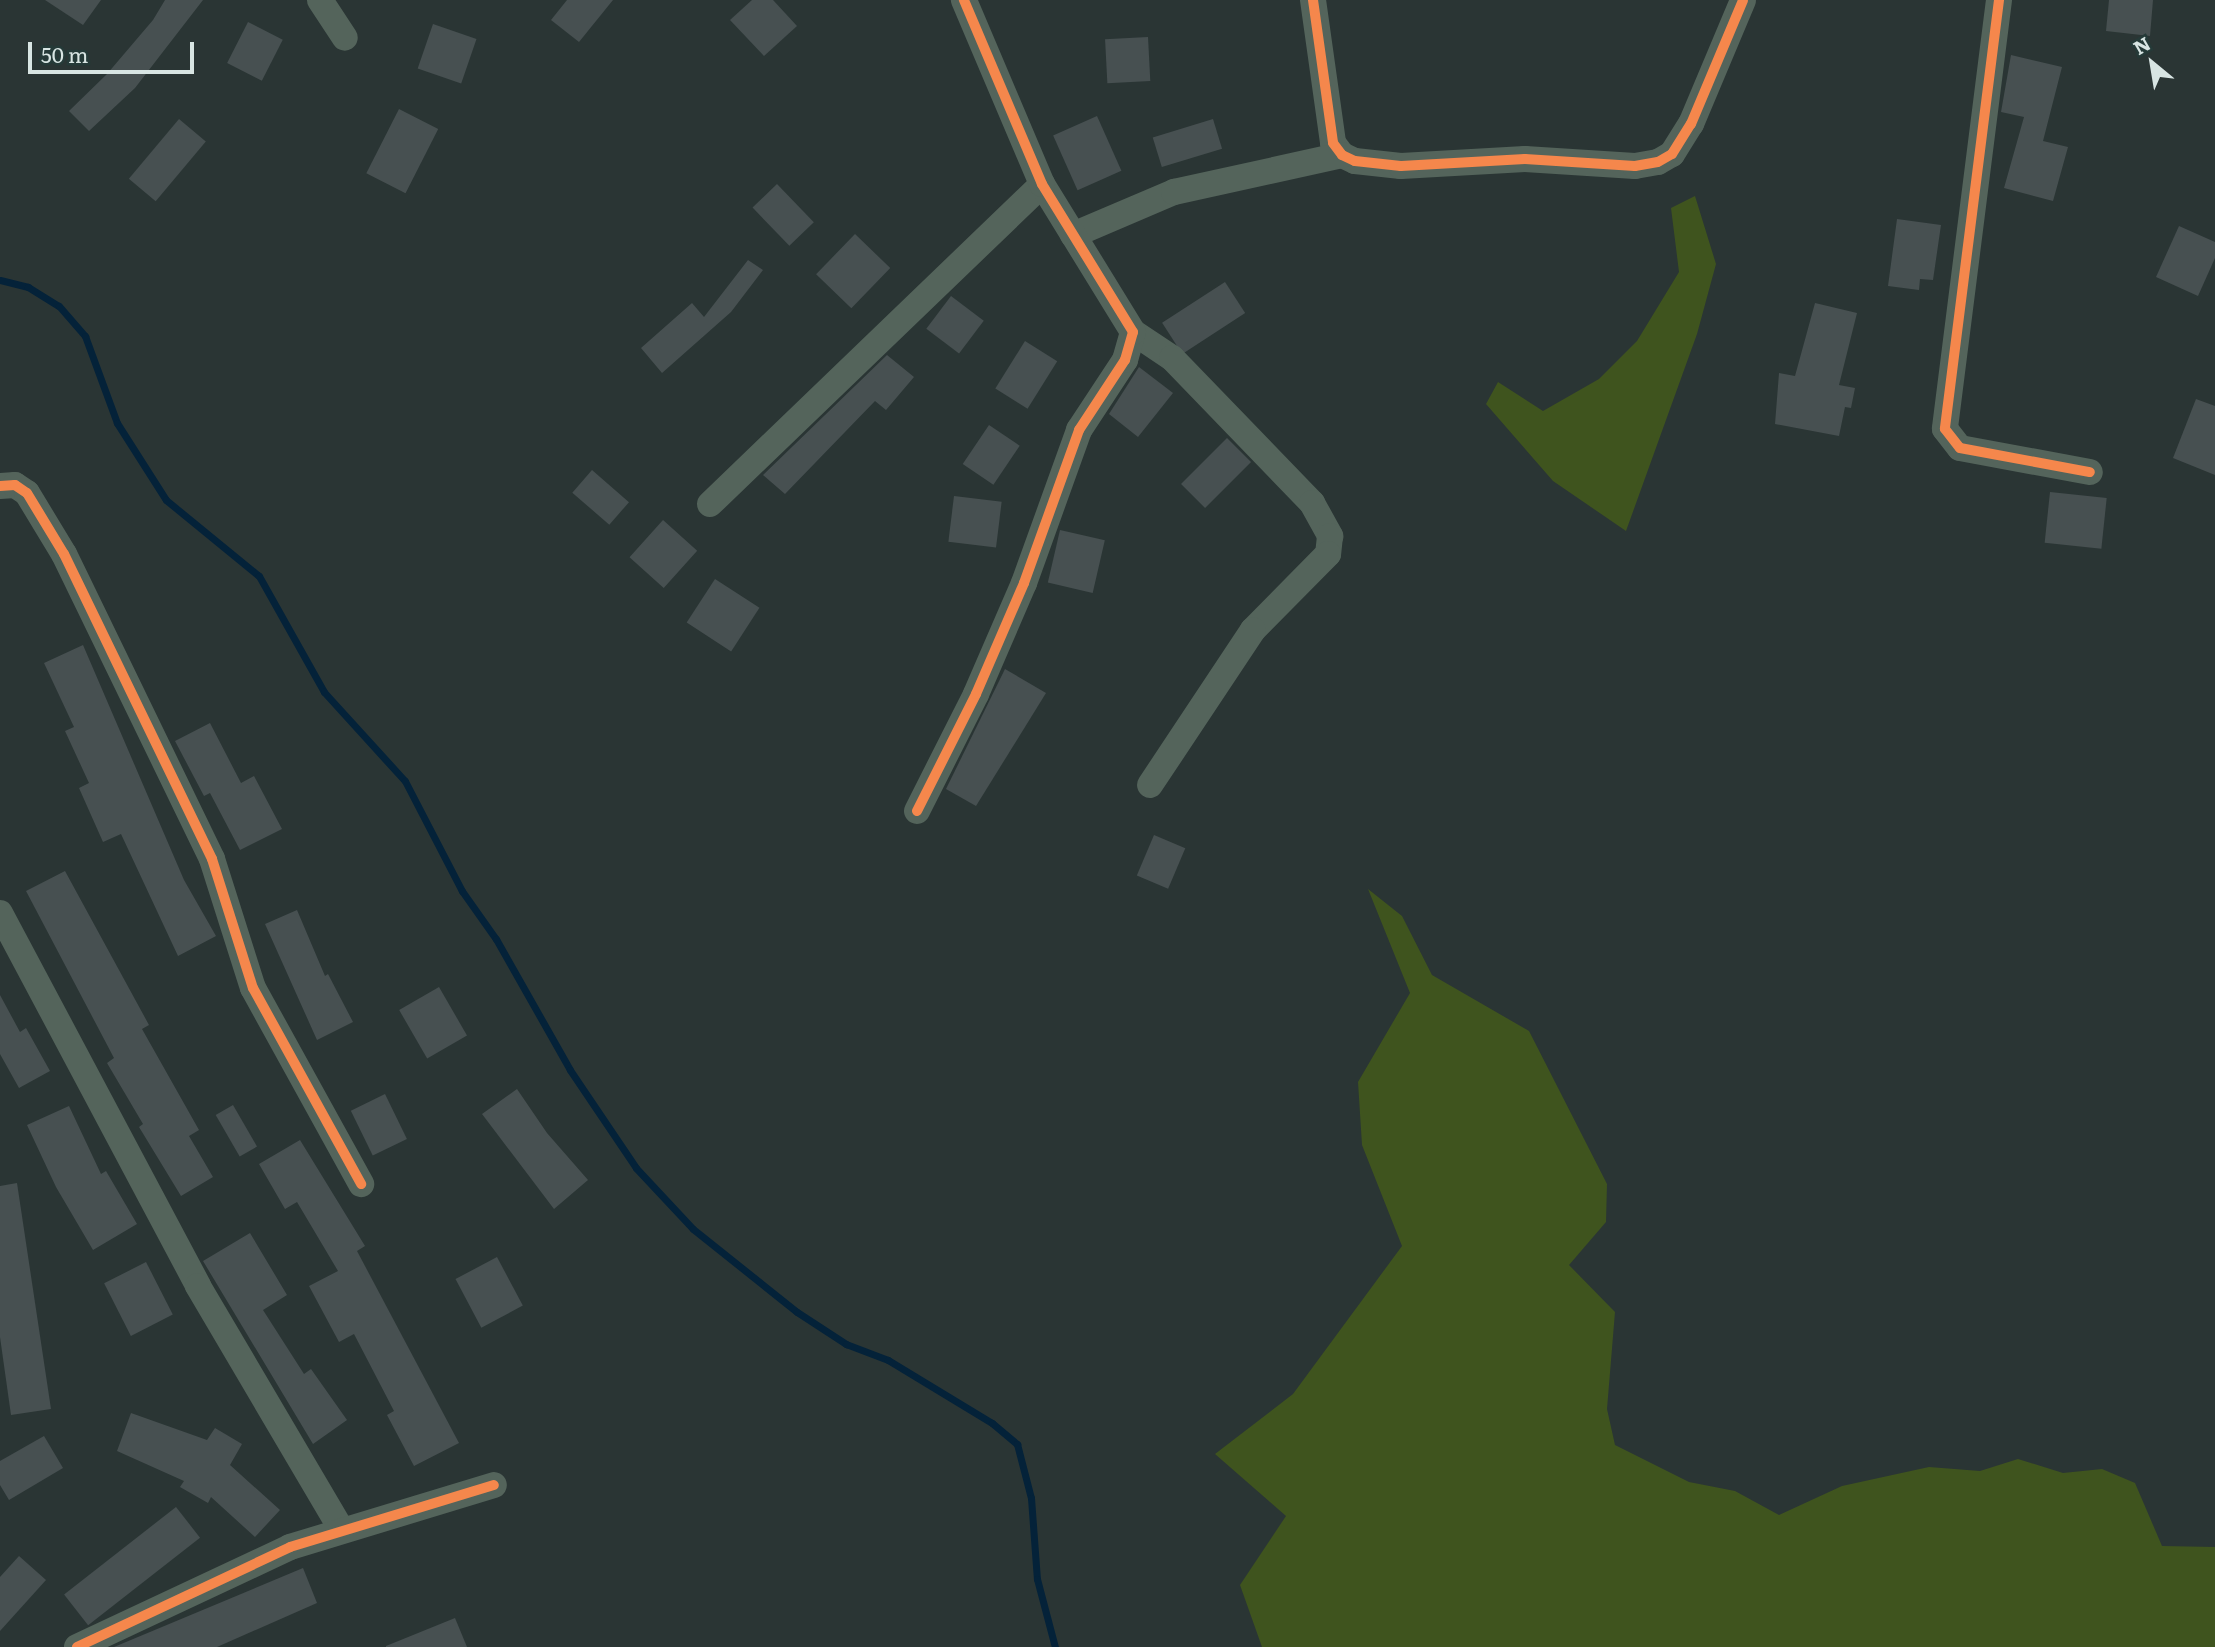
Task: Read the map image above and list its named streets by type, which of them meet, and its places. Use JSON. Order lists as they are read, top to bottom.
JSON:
{
  "scale_bar": "50 m",
  "north": "top left"
}
